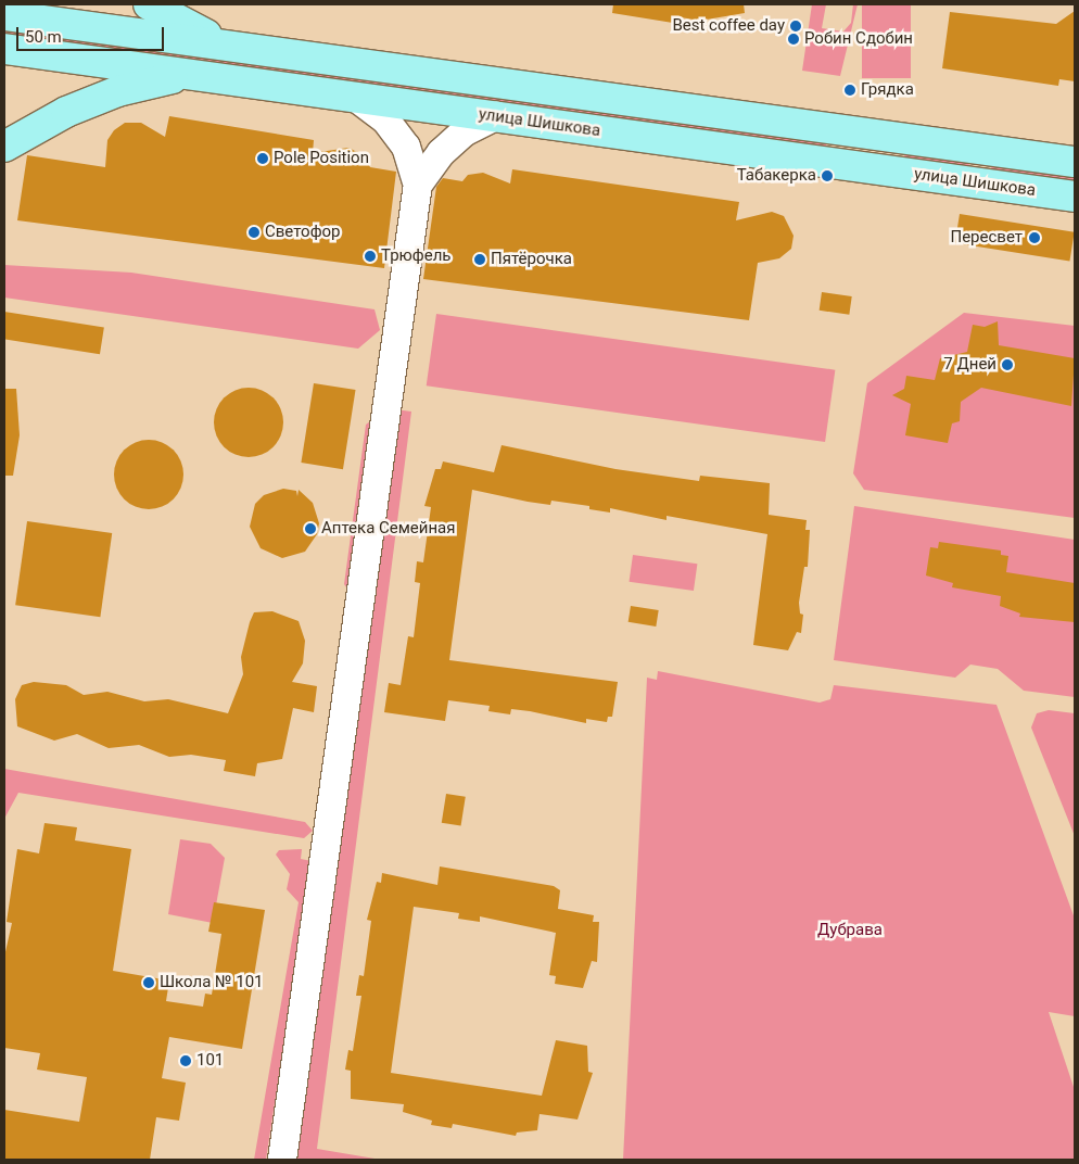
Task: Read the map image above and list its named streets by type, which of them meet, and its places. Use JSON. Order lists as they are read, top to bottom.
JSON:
{
  "streets": {
    "main road": ["улица Шишкова"]
  },
  "parks": ["Дубрава"],
  "places": [
    "Best coffee day",
    "Робин Сдобин",
    "Грядка",
    "Pole Position",
    "Табакерка",
    "Светофор",
    "Пересвет",
    "Трюфель",
    "Пятёрочка",
    "7 Дней",
    "Аптека Семейная",
    "Школа № 101",
    "101"
  ],
  "scale_bar": "50 m"
}
